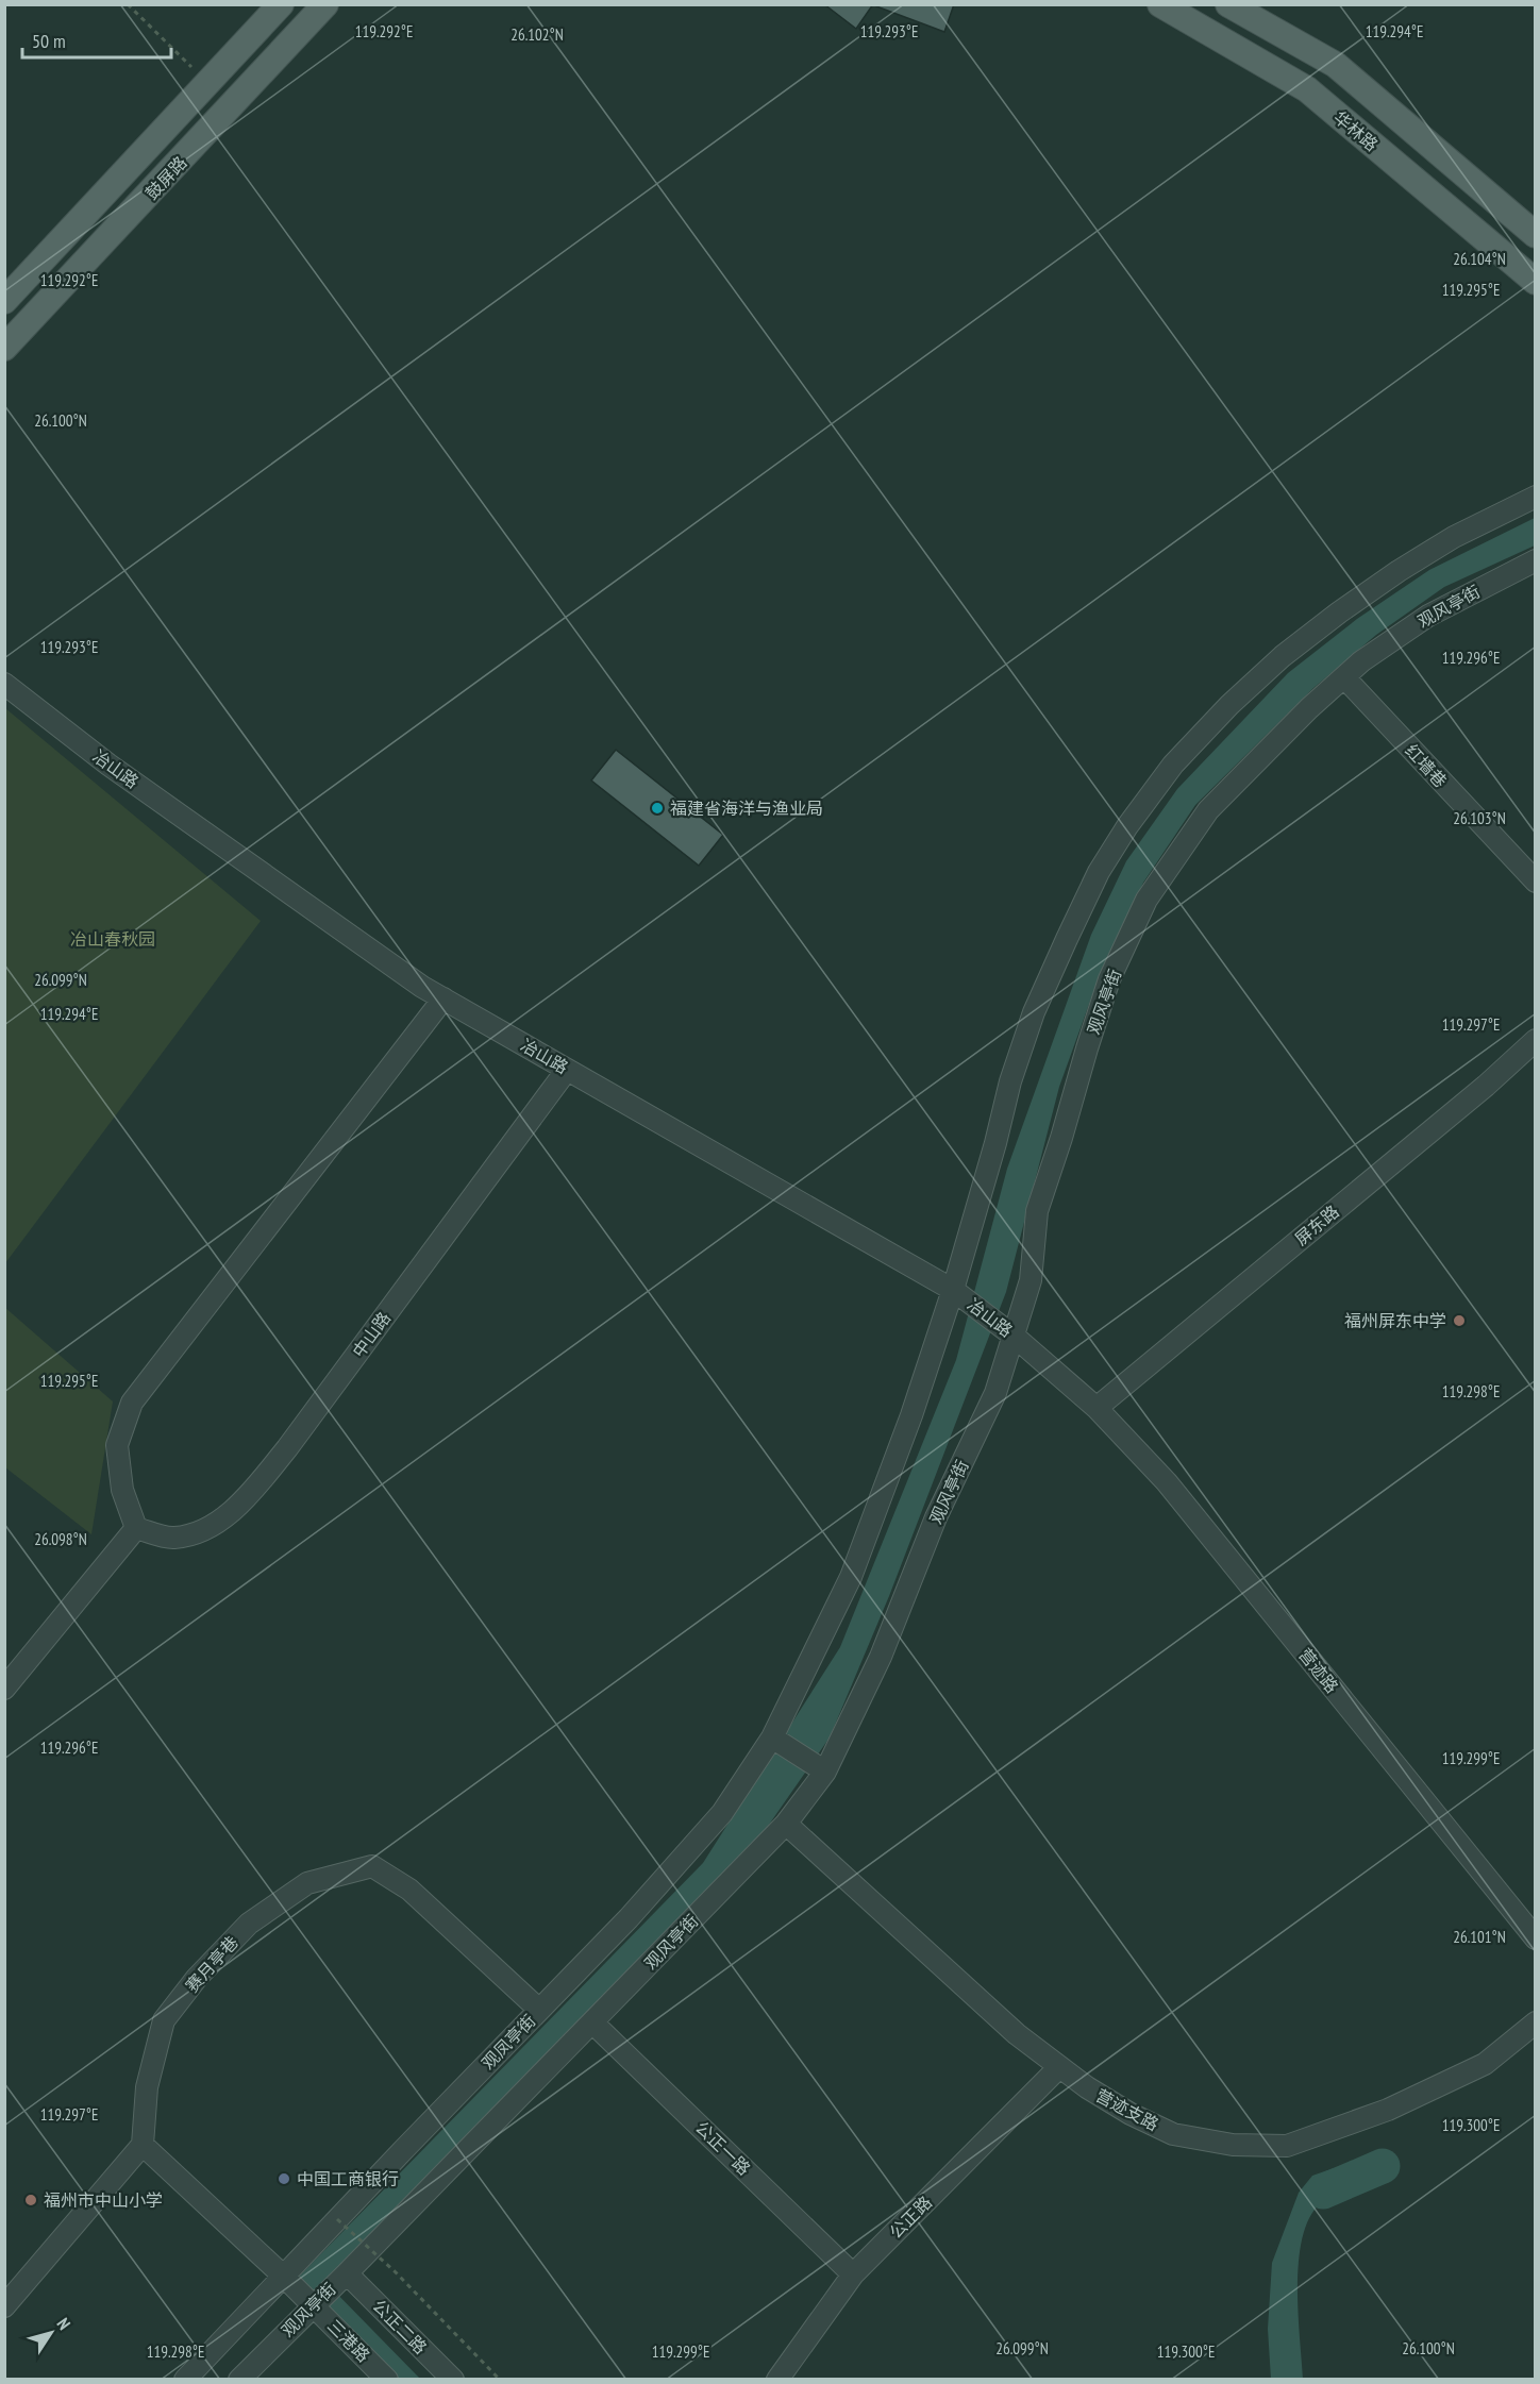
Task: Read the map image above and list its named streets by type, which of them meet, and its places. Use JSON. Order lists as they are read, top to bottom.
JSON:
{
  "streets": {
    "main road": ["华林路", "鼓屏路"],
    "street": [
      "观风亭街",
      "红墙巷",
      "冶山路",
      "屏东路",
      "中山路",
      "营迹路",
      "赛月亭巷",
      "观凤亭街",
      "营迹支路",
      "公正一路",
      "公正路",
      "公正二路",
      "三港路"
    ]
  },
  "crossings": [
    ["观风亭街", "红墙巷"],
    ["观风亭街", "冶山路"],
    ["观风亭街", "营迹支路"],
    ["观风亭街", "公正一路"],
    ["观风亭街", "公正二路"],
    ["观风亭街", "三港路"],
    ["冶山路", "屏东路"],
    ["冶山路", "中山路"],
    ["冶山路", "营迹路"],
    ["冶山路", "观凤亭街"],
    ["屏东路", "营迹路"],
    ["赛月亭巷", "观凤亭街"],
    ["赛月亭巷", "三港路"],
    ["观凤亭街", "三港路"],
    ["营迹支路", "公正路"],
    ["公正一路", "公正路"]
  ],
  "parks": ["冶山春秋园"],
  "places": [
    "福建省海洋与渔业局",
    "福州屏东中学",
    "中国工商银行",
    "福州市中山小学"
  ],
  "scale_bar": "50 m",
  "north": "top right",
  "coordinates": [
    "119.292°E",
    "119.293°E",
    "119.294°E",
    "26.102°N",
    "26.104°N",
    "119.295°E",
    "26.100°N",
    "119.296°E",
    "26.103°N",
    "26.099°N",
    "119.297°E",
    "119.298°E",
    "26.098°N",
    "119.299°E",
    "26.101°N",
    "119.300°E"
  ]
}
